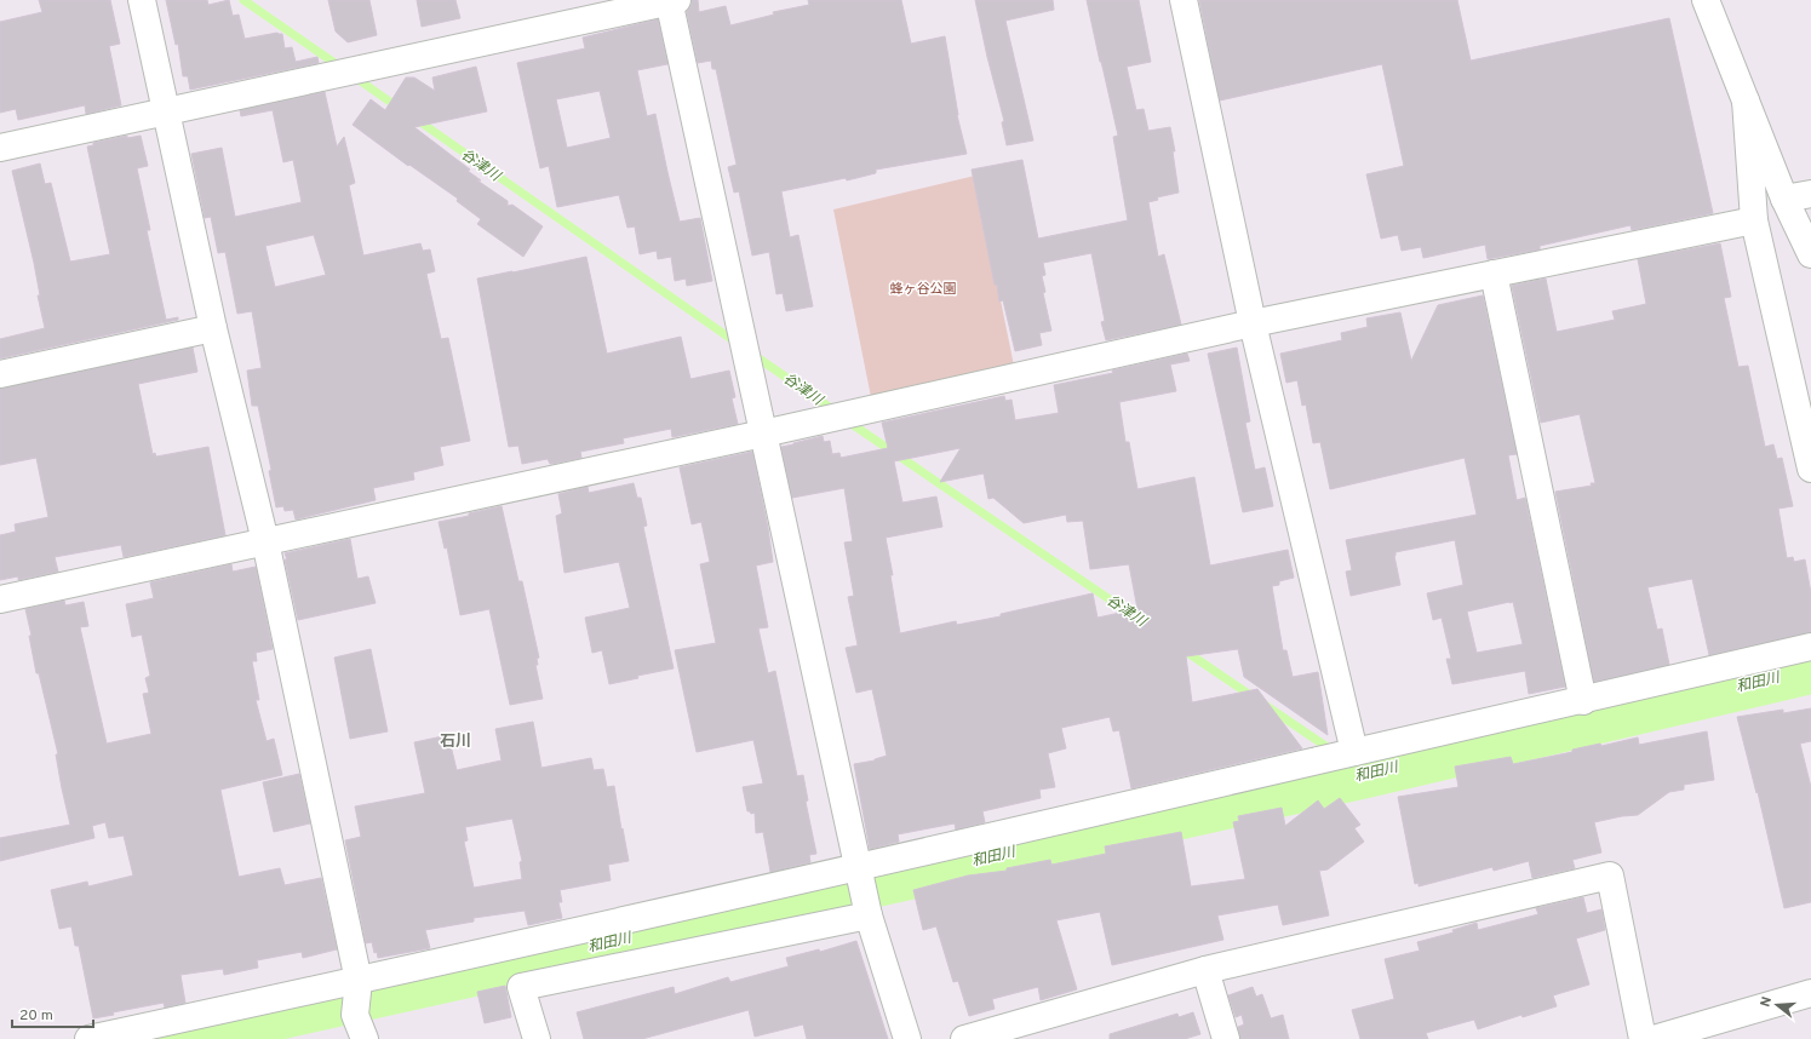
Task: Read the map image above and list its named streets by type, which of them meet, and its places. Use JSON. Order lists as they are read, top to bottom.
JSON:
{
  "districts": ["石川"],
  "water": ["谷津川", "和田川"],
  "parks": ["蜂ヶ谷公園"],
  "scale_bar": "20 m",
  "north": "left"
}
